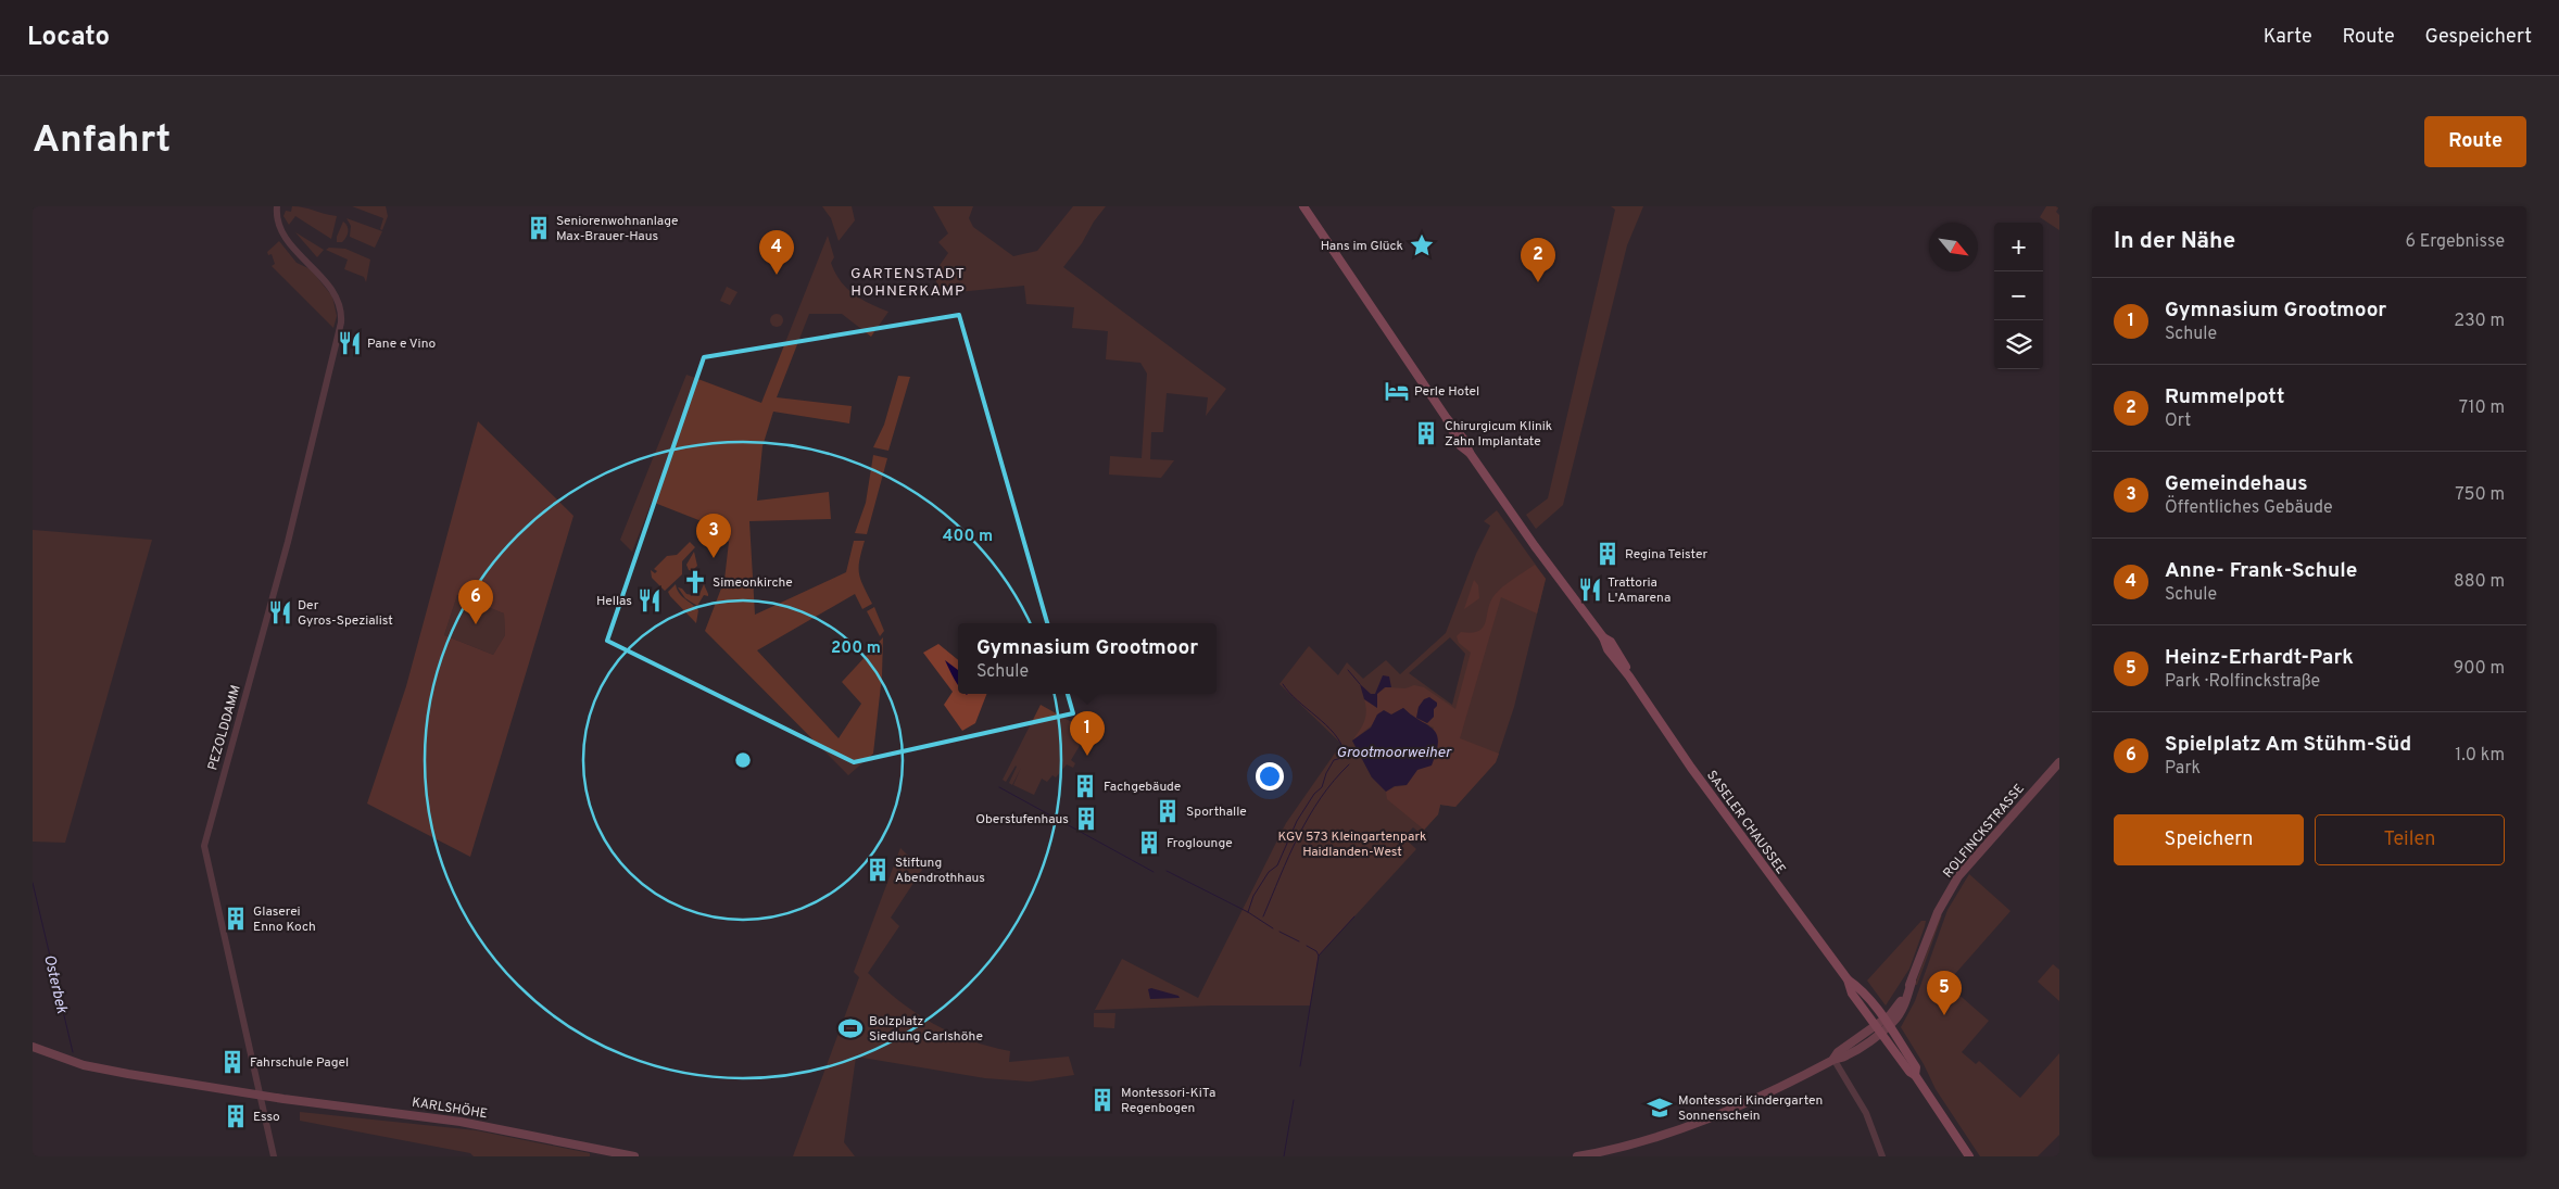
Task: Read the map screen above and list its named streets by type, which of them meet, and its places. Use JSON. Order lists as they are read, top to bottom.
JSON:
{
  "streets": {
    "main road": ["SASELER CHAUSSEE", "ROLFINCKSTRASSE", "KARLSHÖHE"],
    "street": ["PEZOLDDAMM"]
  },
  "crossings": [
    ["PEZOLDDAMM", "KARLSHÖHE"],
    ["SASELER CHAUSSEE", "ROLFINCKSTRASSE"]
  ],
  "districts": ["GARTENSTADT HOHNERKAMP"],
  "water": ["Grootmoorweiher", "Osterbek"],
  "parks": ["KGV 573 Kleingartenpark Haidlanden-West"],
  "places": {
    "building": [
      "Seniorenwohnanlage Max-Brauer-Haus",
      "Chirurgicum Klinik Zahn Implantate",
      "Regina Teister",
      "Fachgebäude",
      "Sporthalle",
      "Oberstufenhaus",
      "Froglounge",
      "Stiftung Abendrothhaus",
      "Glaserei Enno Koch",
      "Fahrschule Pagel",
      "Montessori-KiTa Regenbogen",
      "Esso"
    ],
    "place": ["Hans im Glück"],
    "restaurant": [
      "Pane e Vino",
      "Trattoria L'Amarena",
      "Hellas",
      "Der Gyros-Spezialist"
    ],
    "hotel": ["Perle Hotel"],
    "church": ["Simeonkirche"],
    "sports": ["Bolzplatz Siedlung Carlshöhe"],
    "school or university": ["Montessori Kindergarten Sonnenschein"]
  },
  "north": "bottom right",
  "page": {
    "header": "Locato",
    "nav": ["Karte", "Route", "Gespeichert"],
    "buttons": [
      "Route",
      ["Speichern", "Teilen"]
    ],
    "title": "Anfahrt",
    "heading": ["In der Nähe", "6 Ergebnisse"],
    "map_buttons": ["+", "−"],
    "pins": [
      "4",
      "2",
      "3",
      "6",
      "1",
      "5"
    ],
    "list": [
      {
        "mark": "1",
        "name": "Gymnasium Grootmoor",
        "note": "Schule",
        "value": "230 m"
      },
      {
        "mark": "2",
        "name": "Rummelpott",
        "note": "Ort",
        "value": "710 m"
      },
      {
        "mark": "3",
        "name": "Gemeindehaus",
        "note": "Öffentliches Gebäude",
        "value": "750 m"
      },
      {
        "mark": "4",
        "name": "Anne- Frank-Schule",
        "note": "Schule",
        "value": "880 m"
      },
      {
        "mark": "5",
        "name": "Heinz-Erhardt-Park",
        "note": "Park · Rolfinckstraße",
        "value": "900 m"
      },
      {
        "mark": "6",
        "name": "Spielplatz Am Stühm-Süd",
        "note": "Park",
        "value": "1.0 km"
      }
    ],
    "popup": ["Gymnasium Grootmoor", "Schule"]
  },
  "rings": ["400 m", "200 m"]
}
